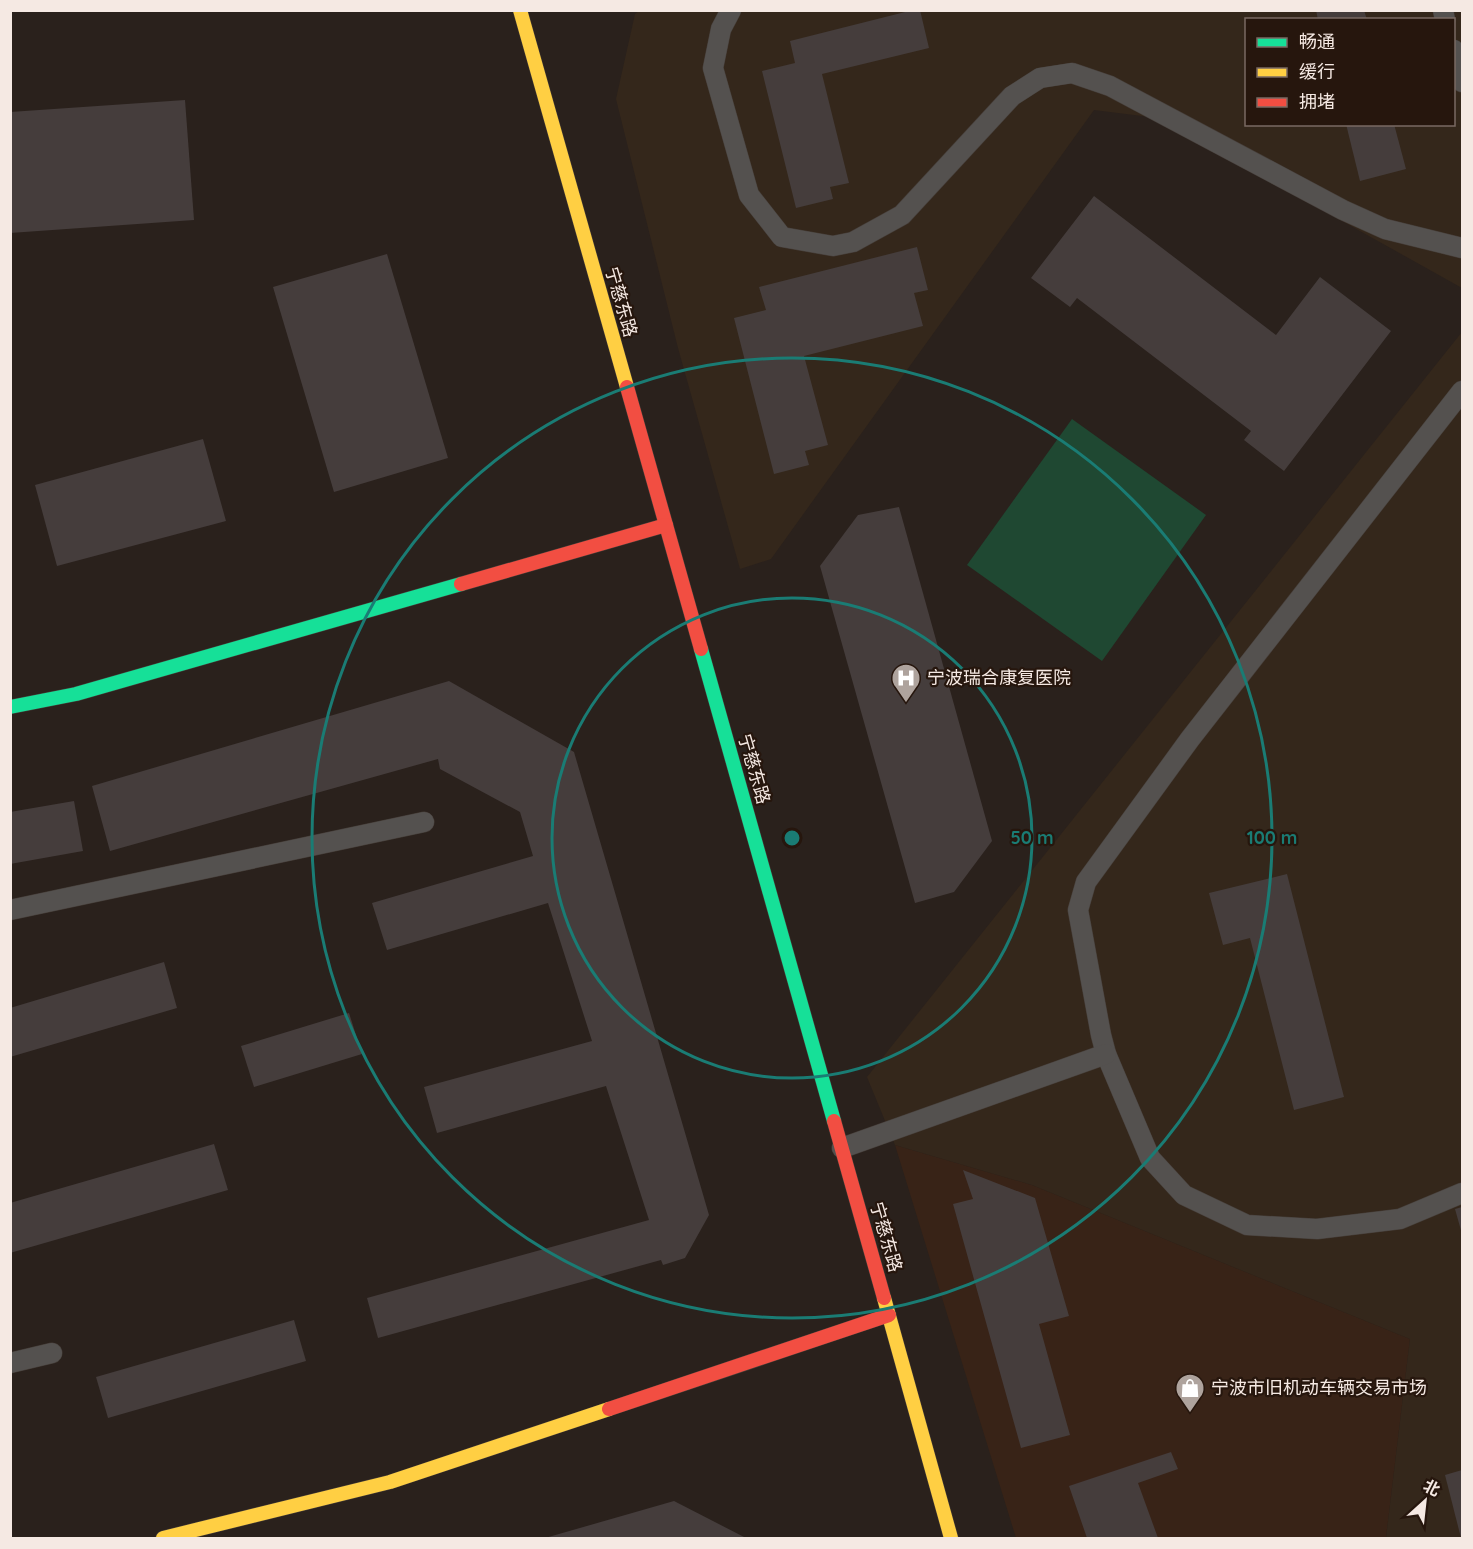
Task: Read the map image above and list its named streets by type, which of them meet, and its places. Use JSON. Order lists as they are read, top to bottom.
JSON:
{
  "streets": {
    "main road": ["宁慈东路"]
  },
  "places": {
    "hospital": ["宁波瑞合康复医院"],
    "shop": ["宁波市旧机动车辆交易市场"]
  },
  "legend": ["畅通", "缓行", "拥堵"],
  "north": "top right",
  "rings": ["50 m", "100 m"]
}
